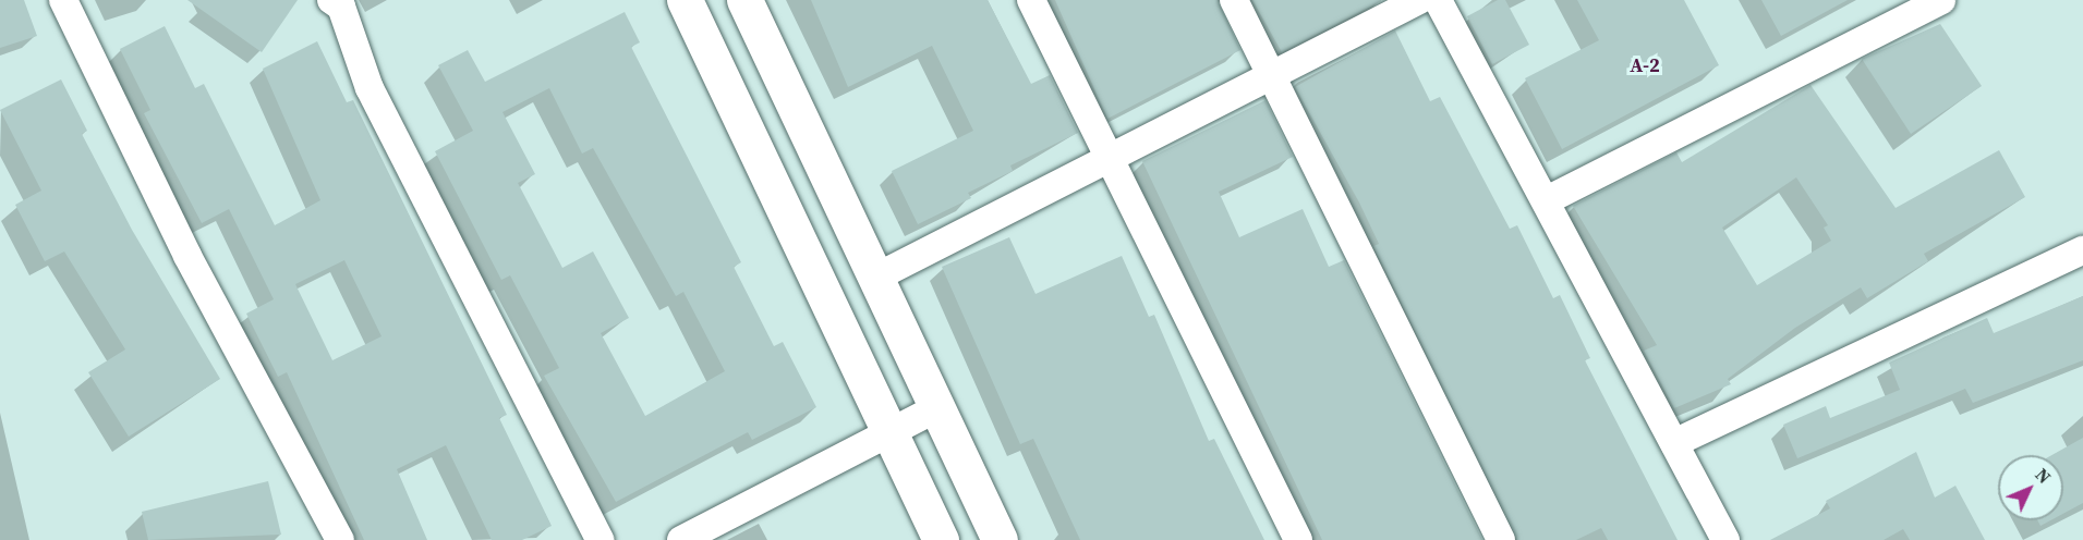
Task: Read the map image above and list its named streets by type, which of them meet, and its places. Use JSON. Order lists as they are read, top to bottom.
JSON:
{
  "districts": ["A-2"],
  "north": "top right"
}
